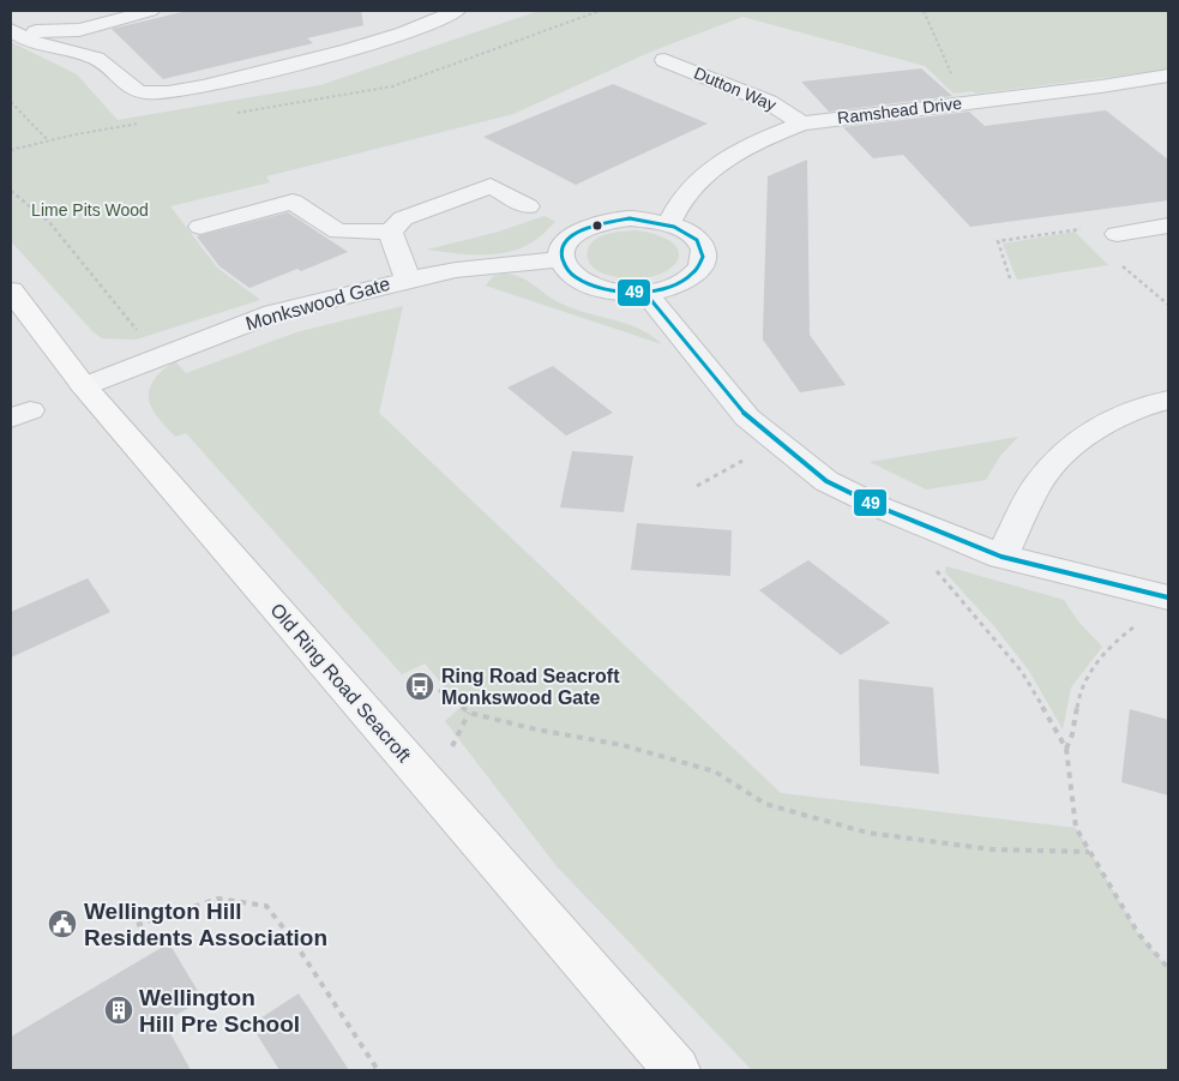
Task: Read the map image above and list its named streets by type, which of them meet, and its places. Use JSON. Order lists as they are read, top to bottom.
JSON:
{
  "streets": {
    "main road": ["Old Ring Road Seacroft"],
    "street": ["Dutton Way", "Ramshead Drive", "Monkswood Gate"]
  },
  "crossings": [
    ["Dutton Way", "Ramshead Drive"],
    ["Monkswood Gate", "Old Ring Road Seacroft"]
  ],
  "parks": ["Lime Pits Wood"],
  "places": {
    "bus stop": ["Ring Road Seacroft Monkswood Gate"],
    "public building": ["Wellington Hill Residents Association"],
    "building": ["Wellington Hill Pre School"]
  },
  "lines": ["transit line 49"]
}
